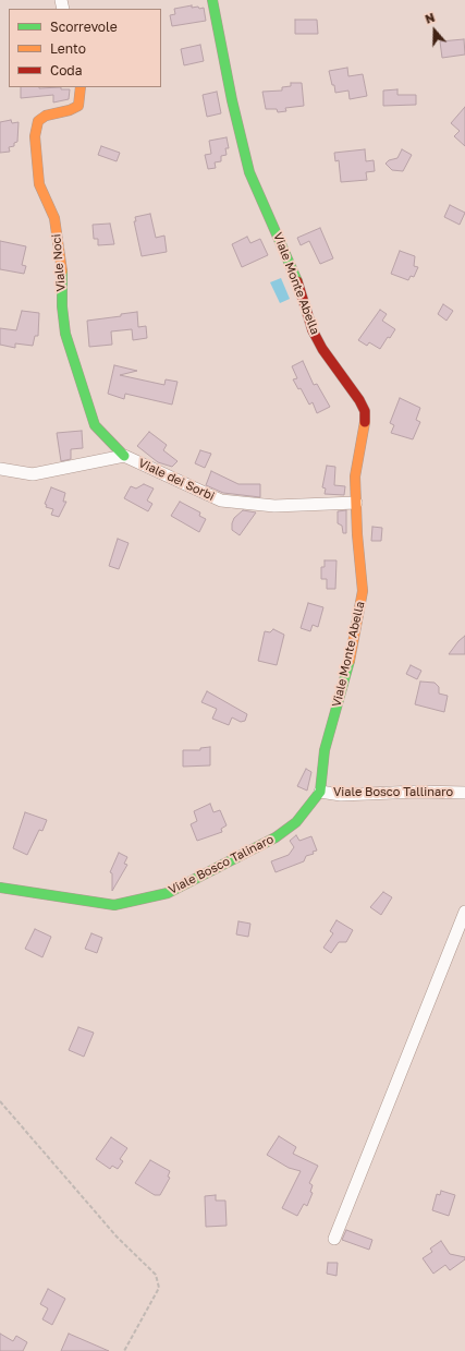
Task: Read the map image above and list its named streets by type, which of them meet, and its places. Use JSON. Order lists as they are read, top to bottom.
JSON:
{
  "streets": {
    "street": [
      "Viale Noci",
      "Viale Monte Abella",
      "Viale dei Sorbi",
      "Viale Bosco Tallinaro",
      "Viale Bosco Talinaro"
    ]
  },
  "crossings": [
    ["Viale Noci", "Viale dei Sorbi"],
    ["Viale Monte Abella", "Viale dei Sorbi"],
    ["Viale Monte Abella", "Viale Bosco Tallinaro"],
    ["Viale Monte Abella", "Viale Bosco Talinaro"],
    ["Viale Bosco Tallinaro", "Viale Bosco Talinaro"]
  ],
  "legend": ["Scorrevole", "Lento", "Coda"],
  "north": "top"
}
